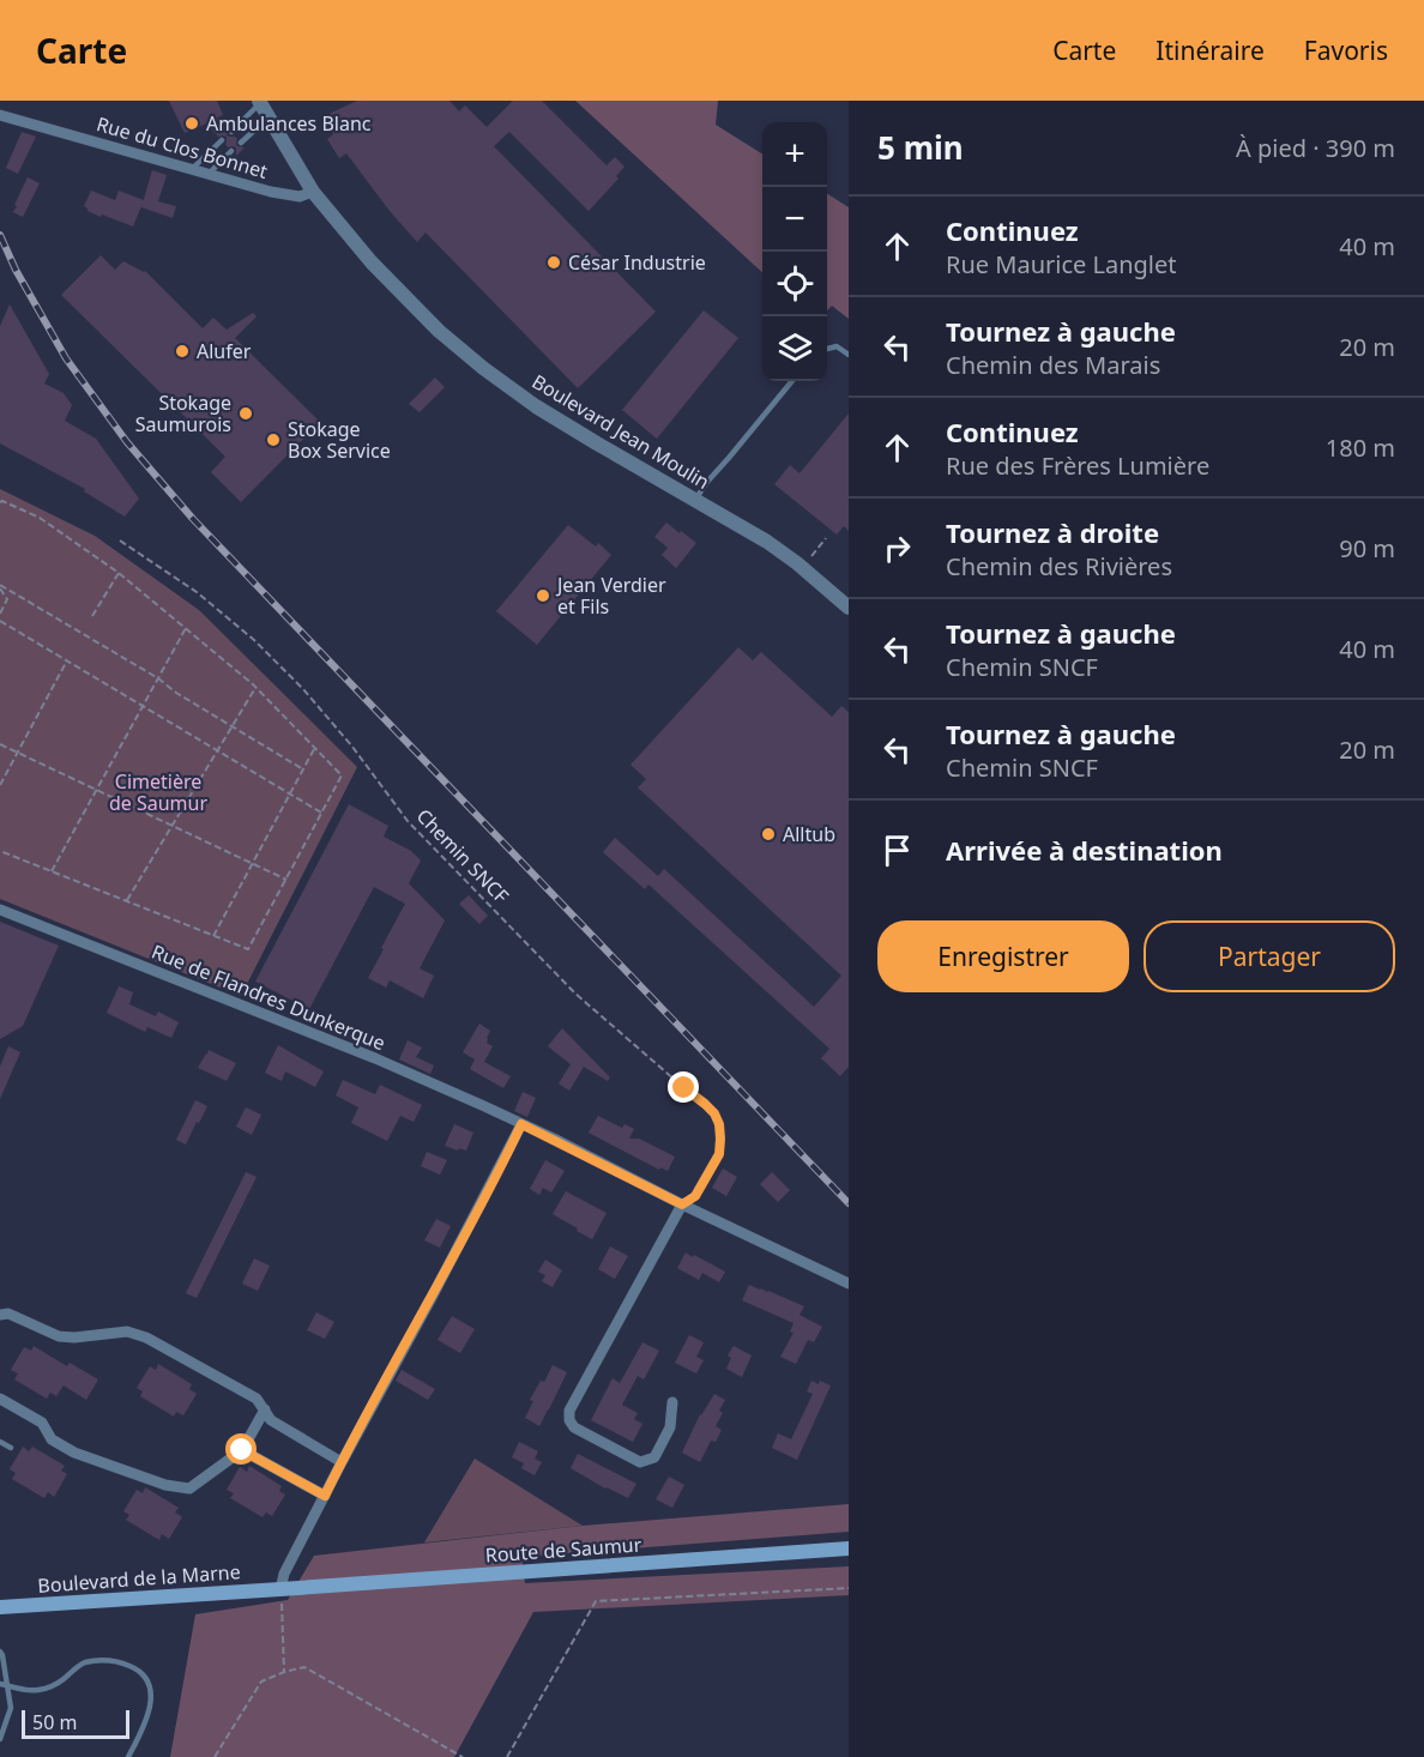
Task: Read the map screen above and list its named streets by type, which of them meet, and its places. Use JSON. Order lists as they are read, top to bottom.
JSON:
{
  "streets": {
    "main road": ["Route de Saumur", "Boulevard de la Marne"],
    "street": ["Rue du Clos Bonnet", "Boulevard Jean Moulin", "Rue de Flandres Dunkerque"],
    "path": ["Chemin SNCF"]
  },
  "crossings": [
    ["Rue du Clos Bonnet", "Boulevard Jean Moulin"],
    ["Chemin SNCF", "Rue de Flandres Dunkerque"],
    ["Route de Saumur", "Boulevard de la Marne"]
  ],
  "parks": ["Cimetière de Saumur"],
  "places": [
    "Ambulances Blanc",
    "César Industrie",
    "Alufer",
    "Stokage Saumurois",
    "Stokage Box Service",
    "Jean Verdier et Fils",
    "Alltub"
  ],
  "scale_bar": "50 m",
  "page": {
    "header": "Carte",
    "nav": ["Carte", "Itinéraire", "Favoris"],
    "heading": ["5 min", "À pied · 390 m"],
    "map_buttons": ["+", "−"],
    "list": [
      ["Continuez", "Rue Maurice Langlet", "40 m"],
      ["Tournez à gauche", "Chemin des Marais", "20 m"],
      ["Continuez", "Rue des Frères Lumière", "180 m"],
      ["Tournez à droite", "Chemin des Rivières", "90 m"],
      ["Tournez à gauche", "Chemin SNCF", "40 m"],
      ["Tournez à gauche", "Chemin SNCF", "20 m"],
      "Arrivée à destination"
    ],
    "buttons": ["Enregistrer", "Partager"],
    "scale": "50 m"
  }
}
